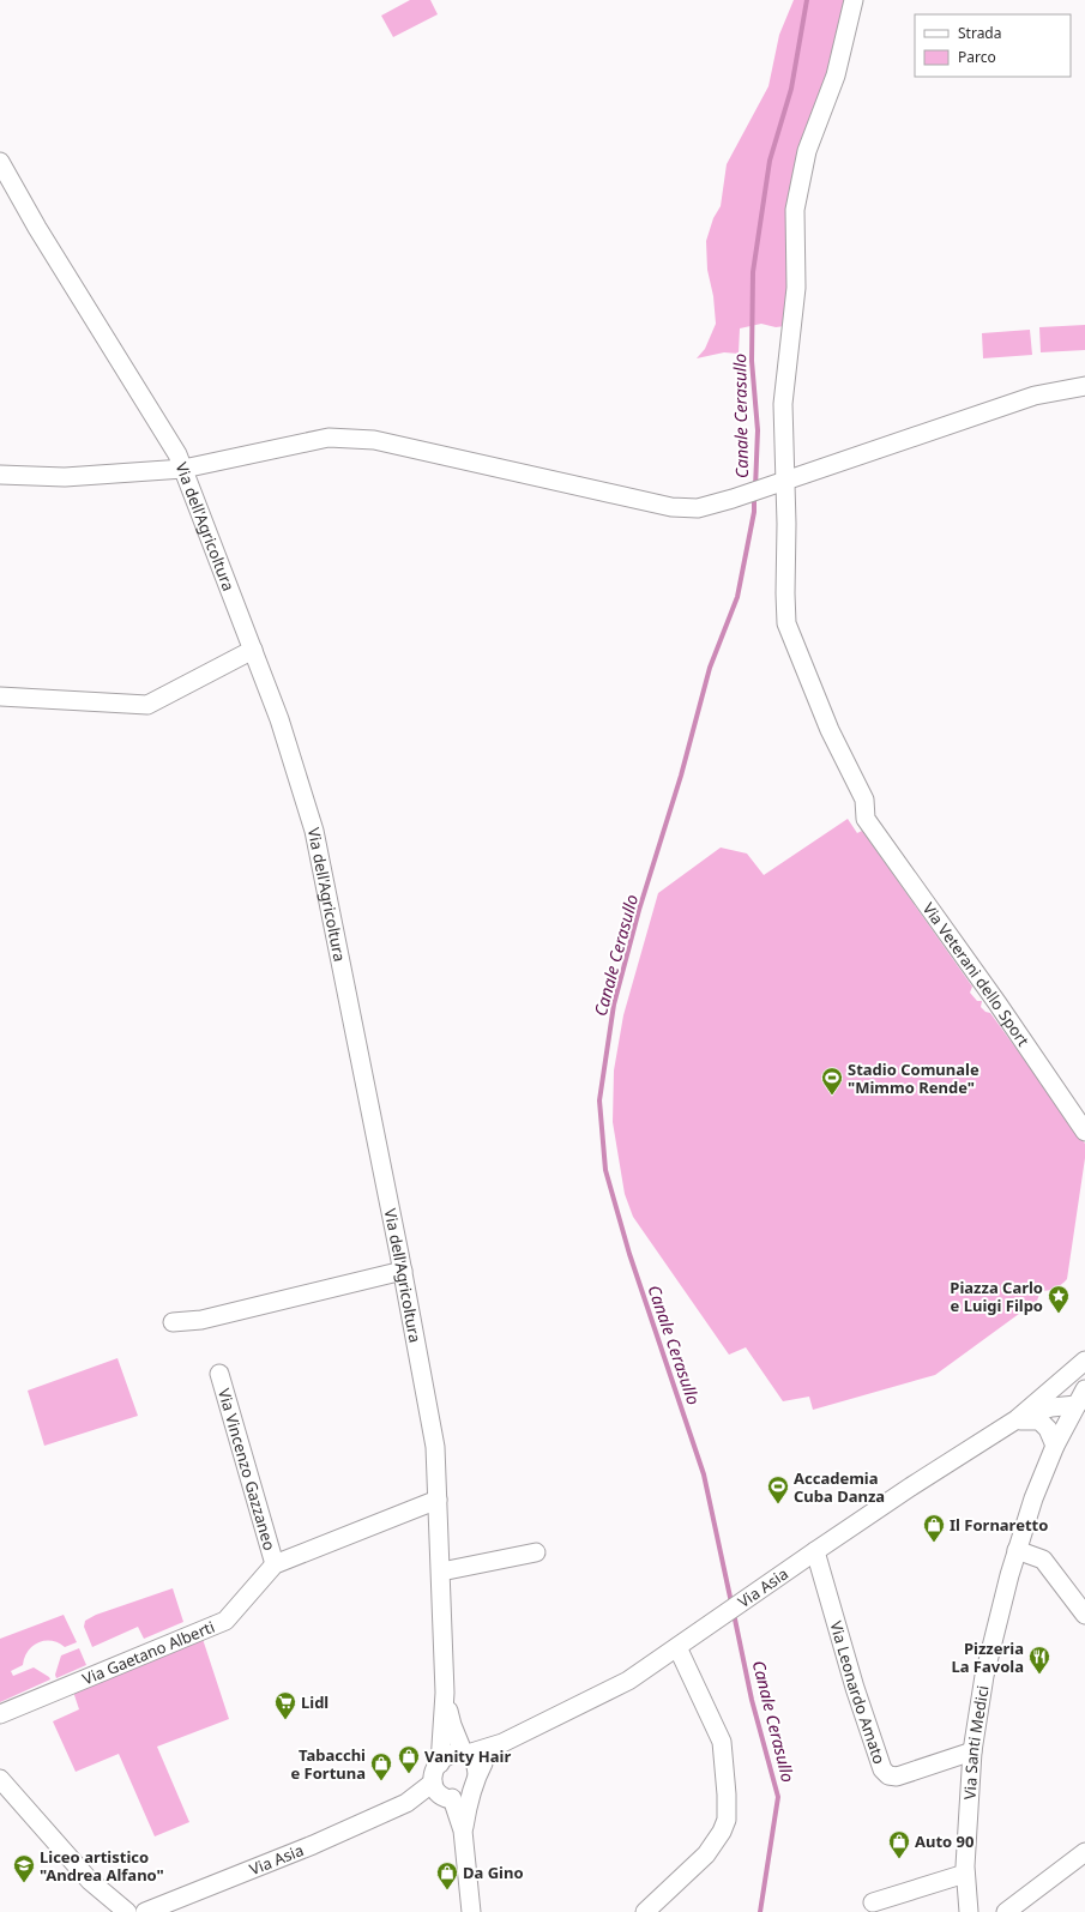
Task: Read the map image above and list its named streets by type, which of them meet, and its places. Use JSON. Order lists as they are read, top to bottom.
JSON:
{
  "streets": {
    "street": [
      "Via dell'Agricoltura",
      "Via Veterani dello Sport",
      "Via Vincenzo Gazzaneo",
      "Via Asia",
      "Via Gaetano Alberti",
      "Via Leonardo Amato",
      "Via Santi Medici"
    ]
  },
  "crossings": [
    ["Via dell'Agricoltura", "Via Asia"],
    ["Via dell'Agricoltura", "Via Gaetano Alberti"],
    ["Via Vincenzo Gazzaneo", "Via Gaetano Alberti"],
    ["Via Asia", "Via Leonardo Amato"],
    ["Via Asia", "Via Santi Medici"],
    ["Via Leonardo Amato", "Via Santi Medici"]
  ],
  "water": ["Canale Cerasullo"],
  "places": {
    "sports": ["Stadio Comunale \"Mimmo Rende\"", "Accademia Cuba Danza"],
    "place": ["Piazza Carlo e Luigi Filpo"],
    "shop": [
      "Il Fornaretto",
      "Vanity Hair",
      "Tabacchi e Fortuna",
      "Auto 90",
      "Da Gino"
    ],
    "restaurant": ["Pizzeria La Favola"],
    "supermarket": ["Lidl"],
    "school or university": ["Liceo artistico \"Andrea Alfano\""]
  },
  "legend": ["Strada", "Parco"]
}
